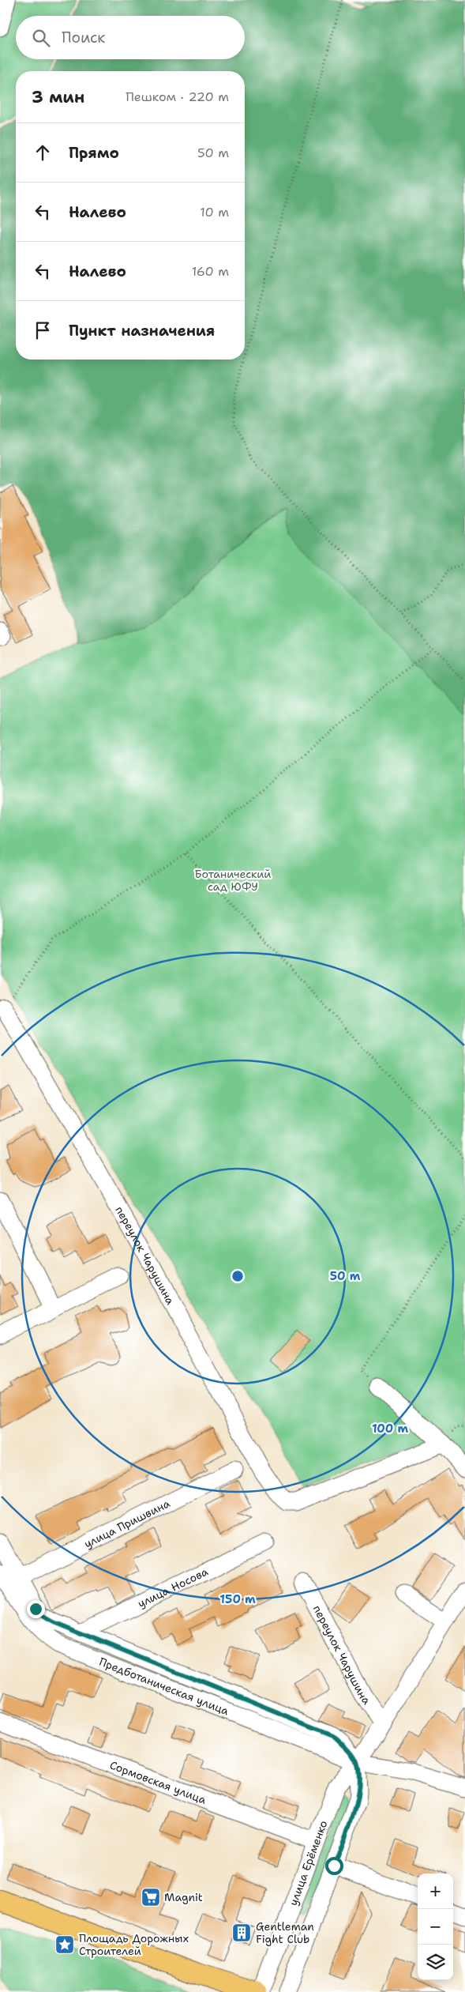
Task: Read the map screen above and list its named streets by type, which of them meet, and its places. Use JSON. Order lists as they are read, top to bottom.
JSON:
{
  "streets": {
    "street": [
      "переулок Чарушина",
      "улица Пришвина",
      "улица Носова",
      "Предботаническая улица",
      "Сормовская улица",
      "улица Ерёменко"
    ]
  },
  "crossings": [
    ["переулок Чарушина", "улица Ерёменко"],
    ["улица Пришвина", "Предботаническая улица"],
    ["улица Носова", "Предботаническая улица"],
    ["Предботаническая улица", "улица Ерёменко"],
    ["Сормовская улица", "улица Ерёменко"]
  ],
  "parks": ["Ботанический сад ЮФУ"],
  "places": {
    "supermarket": ["Magnit"],
    "building": ["Gentleman Fight Club"],
    "place": ["Площадь Дорожных Строителей"]
  },
  "page": {
    "search": "Поиск",
    "heading": ["3 мин", "Пешком · 220 m"],
    "list": [
      ["Прямо", "50 m"],
      ["Налево", "10 m"],
      ["Налево", "160 m"],
      "Пункт назначения"
    ],
    "map_buttons": ["+", "−"]
  },
  "rings": ["50 m", "100 m", "150 m"]
}
